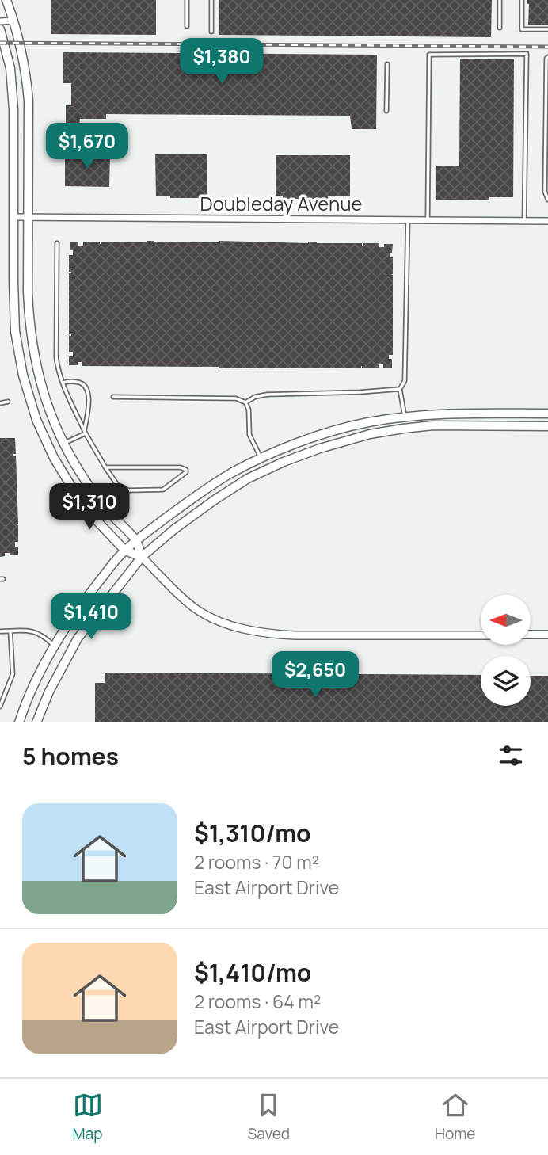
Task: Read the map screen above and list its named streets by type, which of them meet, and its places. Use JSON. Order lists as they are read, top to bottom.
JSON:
{
  "streets": {
    "street": ["Doubleday Avenue"]
  },
  "north": "left",
  "page": {
    "price": [
      "$1,380",
      "$1,670",
      "$1,310",
      "$1,410",
      "$2,650"
    ],
    "heading": "5 homes",
    "list": [
      {
        "name": "$1,310/mo",
        "note": "2 rooms · 70 m² · East Airport Drive"
      },
      {
        "name": "$1,410/mo",
        "note": "2 rooms · 64 m² · East Airport Drive"
      }
    ],
    "tabs": ["Map", "Saved", "Home"]
  }
}
